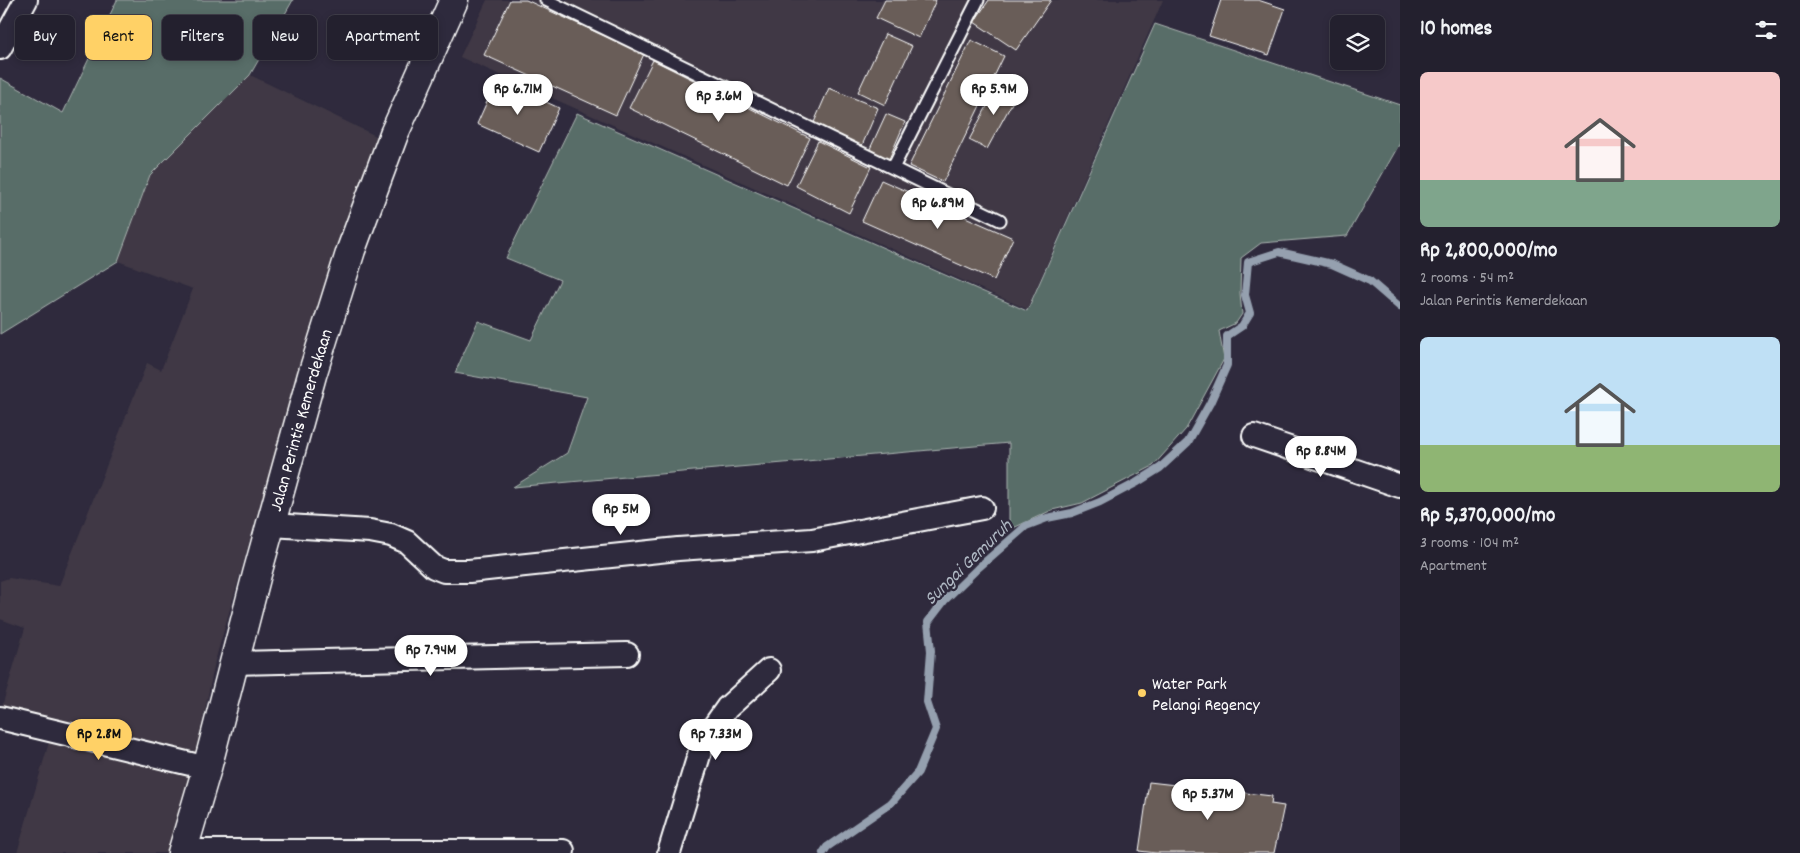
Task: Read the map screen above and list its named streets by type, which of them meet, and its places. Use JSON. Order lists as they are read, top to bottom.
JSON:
{
  "streets": {
    "highway": ["Jalan Perintis Kemerdekaan"]
  },
  "water": ["Sungai Gemuruh"],
  "places": ["Water Park Pelangi Regency"],
  "page": {
    "heading": "10 homes",
    "chip": [
      "Buy",
      "Rent",
      "Filters",
      "New",
      "Apartment"
    ],
    "list": [
      {
        "name": "Rp 2,800,000/mo",
        "note": "2 rooms · 54 m² · Jalan Perintis Kemerdekaan"
      },
      {
        "name": "Rp 5,370,000/mo",
        "note": "3 rooms · 104 m² · Apartment"
      }
    ],
    "price": [
      "Rp 6.71M",
      "Rp 5.9M",
      "Rp 3.6M",
      "Rp 6.89M",
      "Rp 8.84M",
      "Rp 5M",
      "Rp 7.94M",
      "Rp 2.8M",
      "Rp 7.33M",
      "Rp 5.37M"
    ]
  }
}
